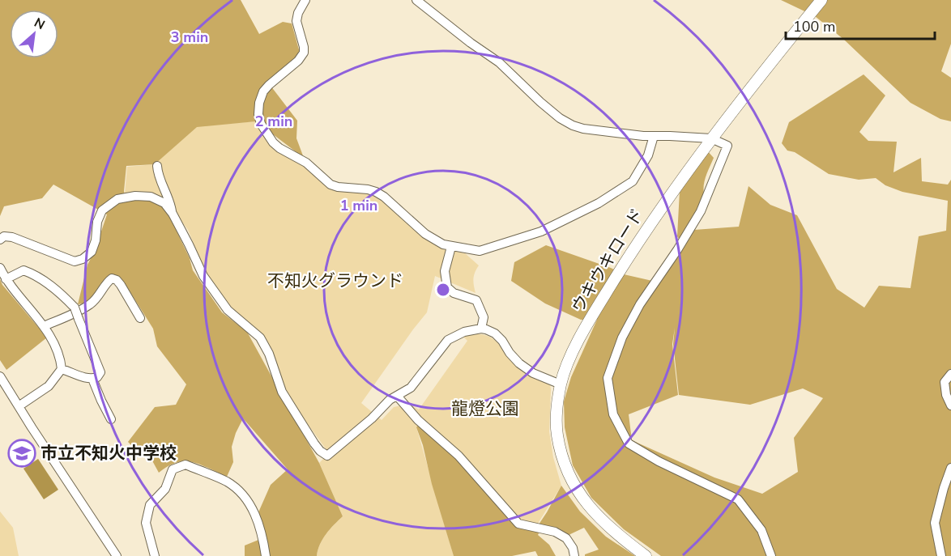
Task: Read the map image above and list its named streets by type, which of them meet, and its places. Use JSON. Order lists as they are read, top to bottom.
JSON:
{
  "streets": {
    "street": ["ウキウキロード"]
  },
  "parks": ["不知火グラウンド", "龍燈公園"],
  "places": {
    "school or university": ["市立不知火中学校"]
  },
  "scale_bar": "100 m",
  "north": "top right",
  "rings": ["3 min", "2 min", "1 min"]
}
